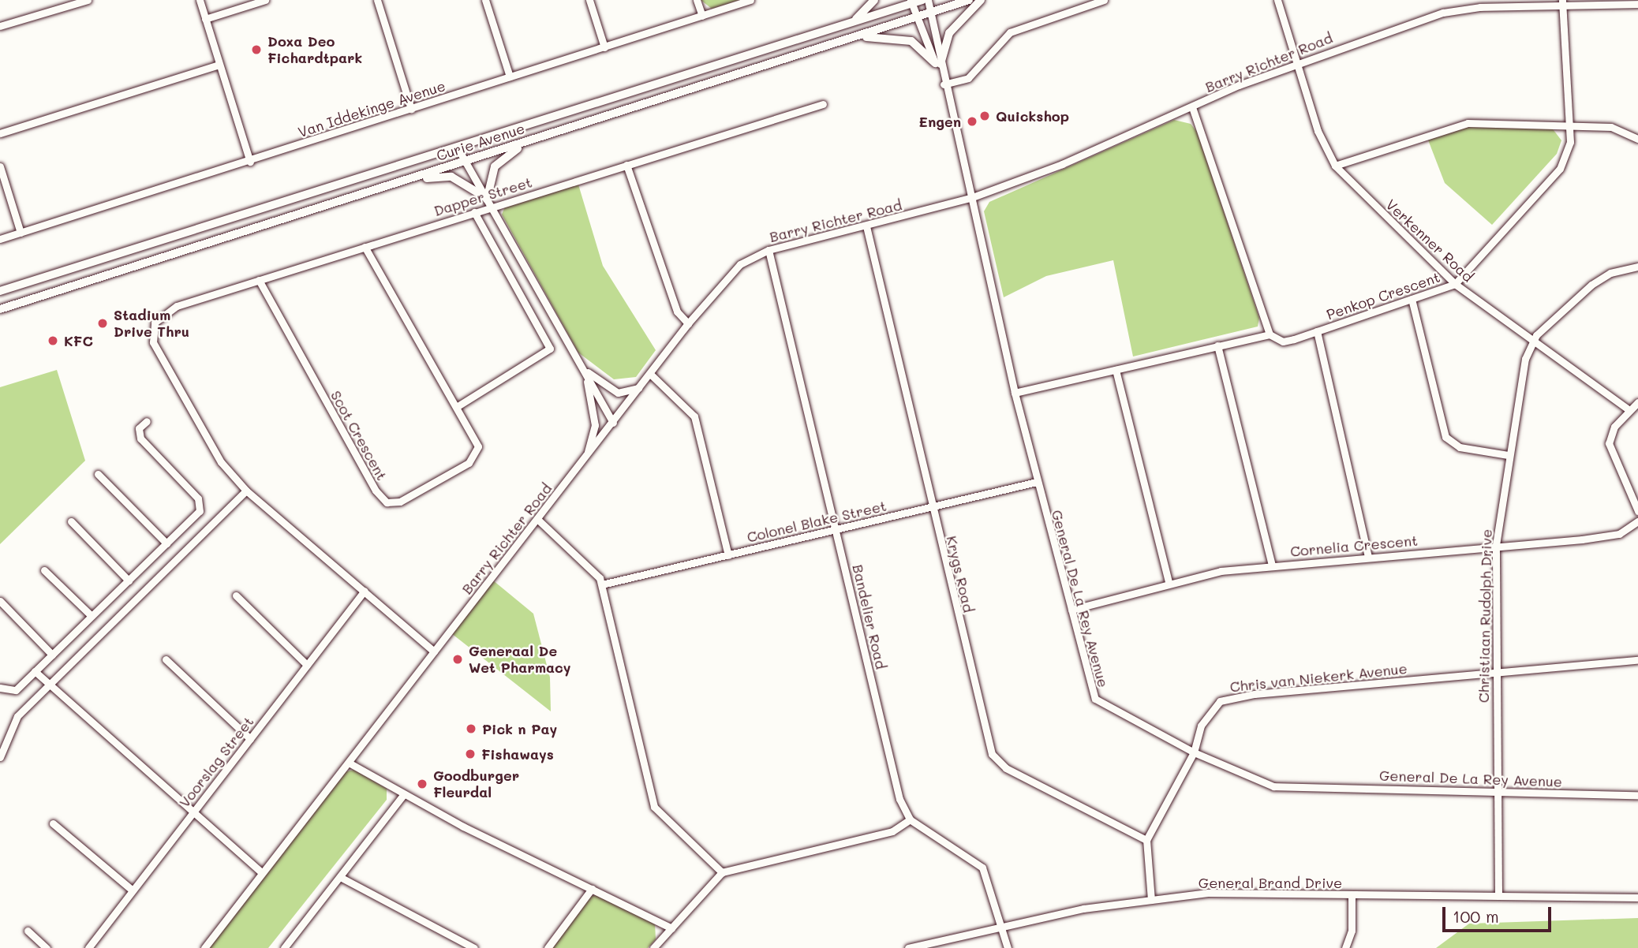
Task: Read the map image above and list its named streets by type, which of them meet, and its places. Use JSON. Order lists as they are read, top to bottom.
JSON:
{
  "streets": {
    "main road": ["Curie Avenue"],
    "street": [
      "Barry Richter Road",
      "Van Iddekinge Avenue",
      "Dapper Street",
      "Verkenner Road",
      "Penkop Crescent",
      "Scot Crescent",
      "Colonel Blake Street",
      "Cornelia Crescent",
      "Krygs Road",
      "General De La Rey Avenue",
      "Christiaan Rudolph Drive",
      "Bandelier Road",
      "Chris van Niekerk Avenue",
      "Voorslag Street",
      "General Brand Drive"
    ]
  },
  "crossings": [
    ["Barry Richter Road", "Verkenner Road"],
    ["Barry Richter Road", "Penkop Crescent"],
    ["Barry Richter Road", "Krygs Road"],
    ["Barry Richter Road", "General De La Rey Avenue"],
    ["Barry Richter Road", "Bandelier Road"],
    ["Curie Avenue", "General De La Rey Avenue"],
    ["Dapper Street", "Scot Crescent"],
    ["Verkenner Road", "Penkop Crescent"],
    ["Verkenner Road", "Christiaan Rudolph Drive"],
    ["Colonel Blake Street", "Krygs Road"],
    ["Colonel Blake Street", "General De La Rey Avenue"],
    ["Colonel Blake Street", "Bandelier Road"],
    ["Cornelia Crescent", "General De La Rey Avenue"],
    ["Cornelia Crescent", "Christiaan Rudolph Drive"],
    ["Krygs Road", "Chris van Niekerk Avenue"],
    ["General De La Rey Avenue", "Christiaan Rudolph Drive"],
    ["General De La Rey Avenue", "Chris van Niekerk Avenue"],
    ["Christiaan Rudolph Drive", "Chris van Niekerk Avenue"],
    ["Christiaan Rudolph Drive", "General Brand Drive"]
  ],
  "places": [
    "Doxa Deo Fichardtpark",
    "Quickshop",
    "Engen",
    "Stadium Drive Thru",
    "KFC",
    "Generaal De Wet Pharmacy",
    "Pick n Pay",
    "Fishaways",
    "Goodburger Fleurdal"
  ],
  "scale_bar": "100 m"
}
